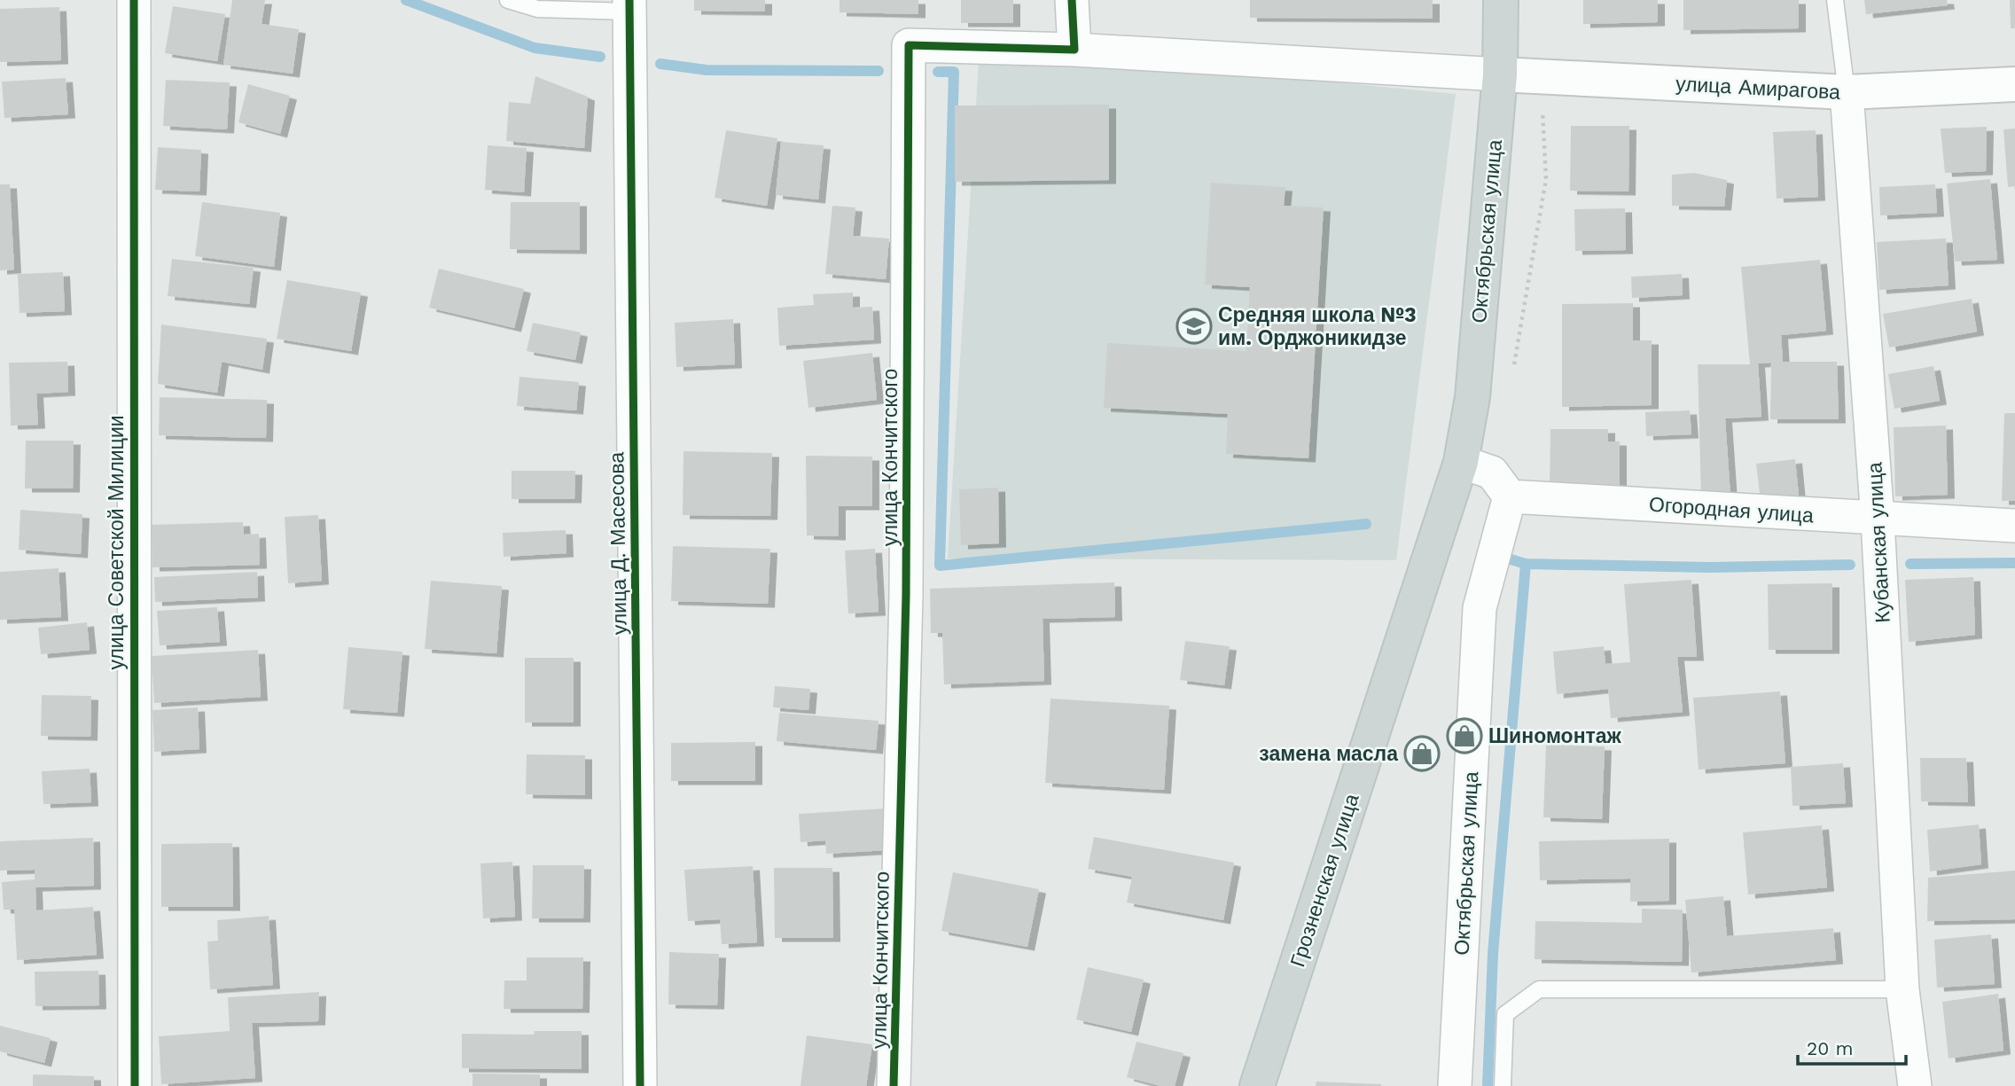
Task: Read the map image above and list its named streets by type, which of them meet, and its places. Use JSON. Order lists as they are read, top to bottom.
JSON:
{
  "streets": {
    "main road": ["Октябрьская улица", "Грозненская улица"],
    "street": [
      "улица Амирагова",
      "улица Кончитского",
      "Огородная улица",
      "улица Советской Милиции",
      "Кубанская улица",
      "улица Д. Масесова"
    ]
  },
  "crossings": [
    ["улица Амирагова", "Октябрьская улица"],
    ["улица Амирагова", "Кубанская улица"],
    ["Октябрьская улица", "Огородная улица"],
    ["Октябрьская улица", "Грозненская улица"],
    ["Огородная улица", "Кубанская улица"]
  ],
  "places": {
    "school or university": ["Средняя школа №3 им. Орджоникидзе"],
    "shop": ["Шиномонтаж", "замена масла"]
  },
  "scale_bar": "20 m"
}
